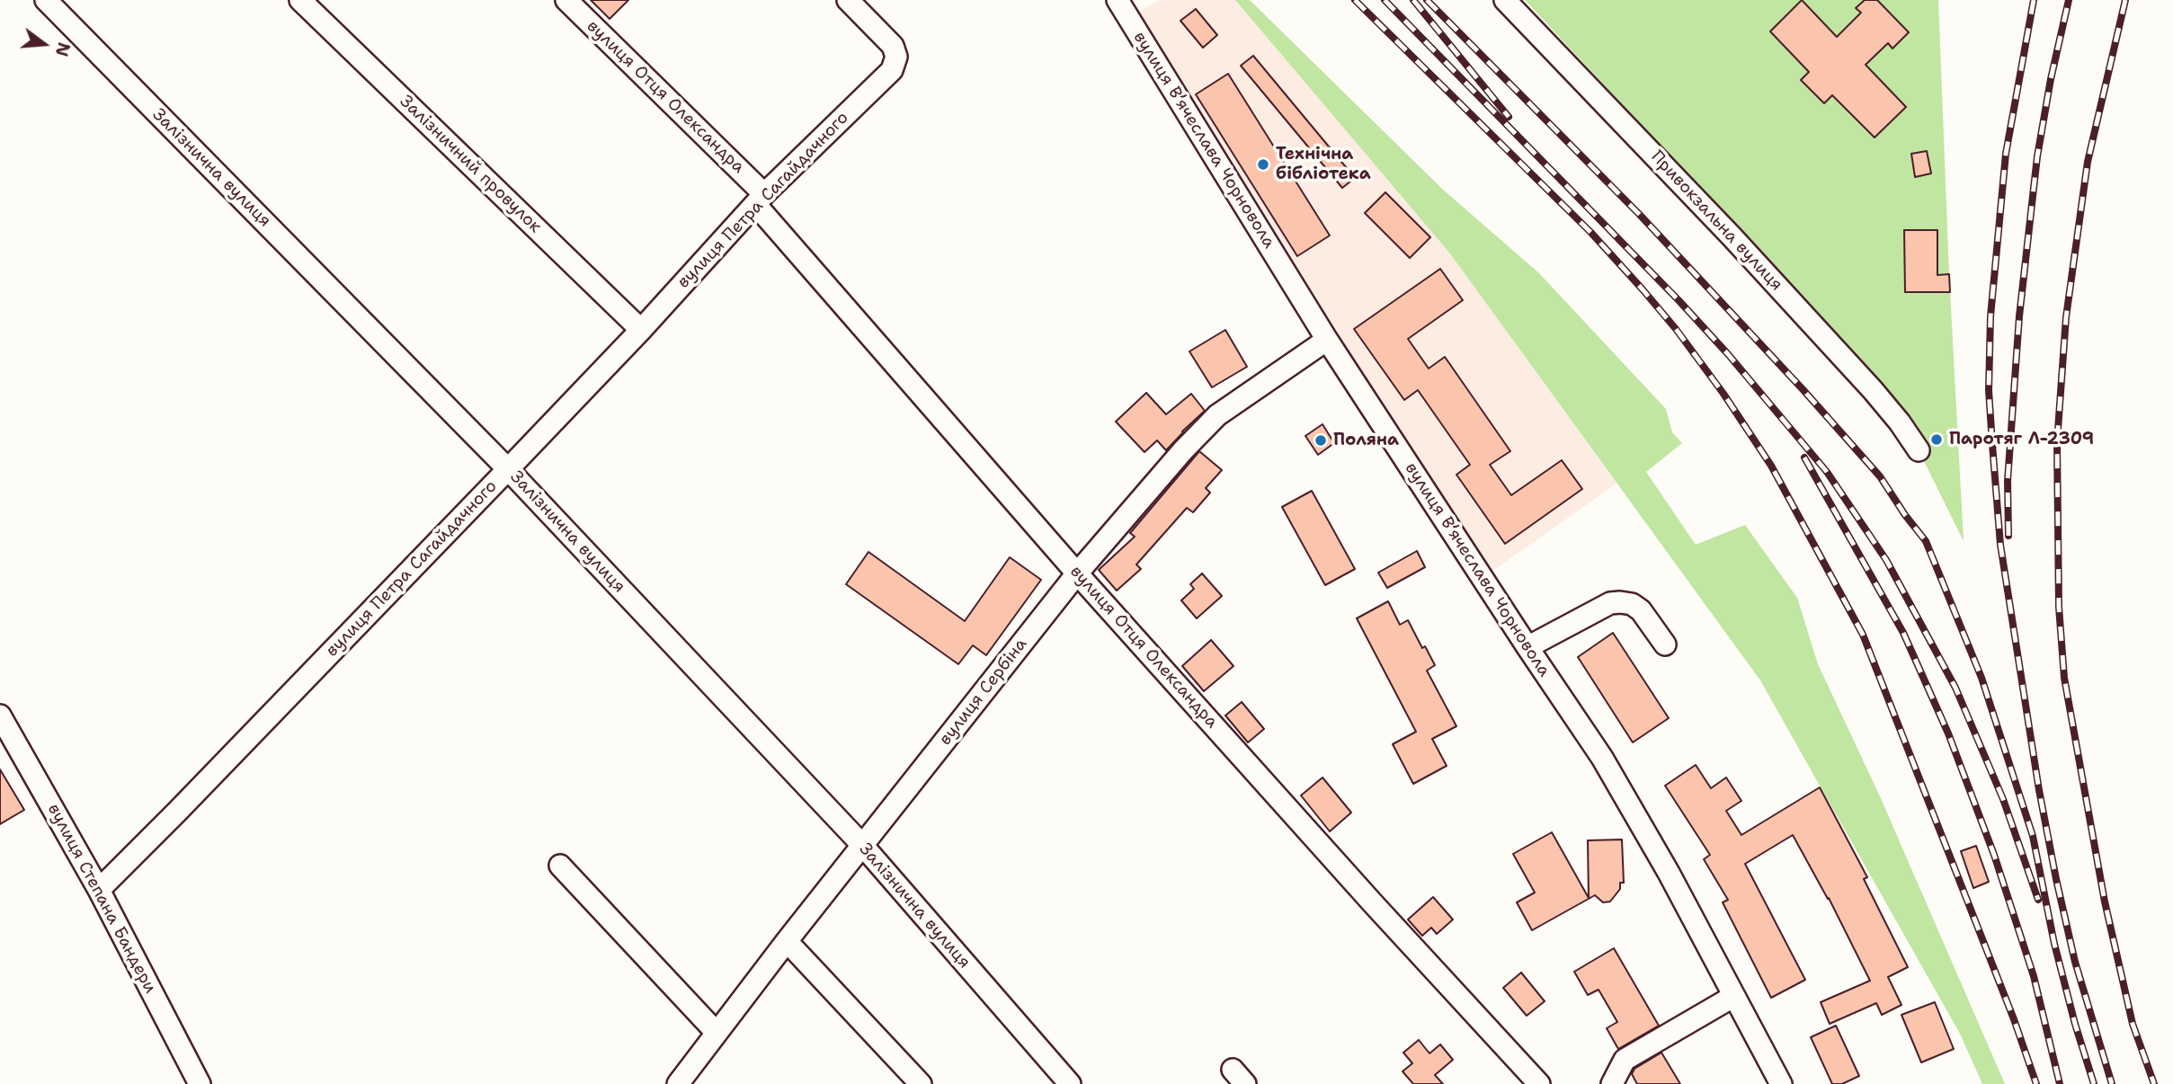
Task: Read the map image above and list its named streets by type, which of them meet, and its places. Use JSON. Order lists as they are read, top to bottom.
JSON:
{
  "streets": {
    "street": [
      "вулиця Отця Олександра",
      "вулиця Вʼячеслава Чорновола",
      "Залізничний провулок",
      "Залізнична вулиця",
      "вулиця Петра Сагайдачного",
      "Привокзальна вулиця",
      "вулиця Сербіна",
      "вулиця Степана Бандери"
    ]
  },
  "crossings": [
    ["вулиця Отця Олександра", "вулиця Петра Сагайдачного"],
    ["вулиця Отця Олександра", "вулиця Сербіна"],
    ["вулиця Вʼячеслава Чорновола", "вулиця Сербіна"],
    ["Залізничний провулок", "вулиця Петра Сагайдачного"],
    ["Залізнична вулиця", "вулиця Петра Сагайдачного"],
    ["Залізнична вулиця", "вулиця Сербіна"],
    ["вулиця Петра Сагайдачного", "вулиця Степана Бандери"]
  ],
  "places": ["Технічна бібліотека", "Паротяг Л-2309", "Поляна"],
  "north": "right"
}
